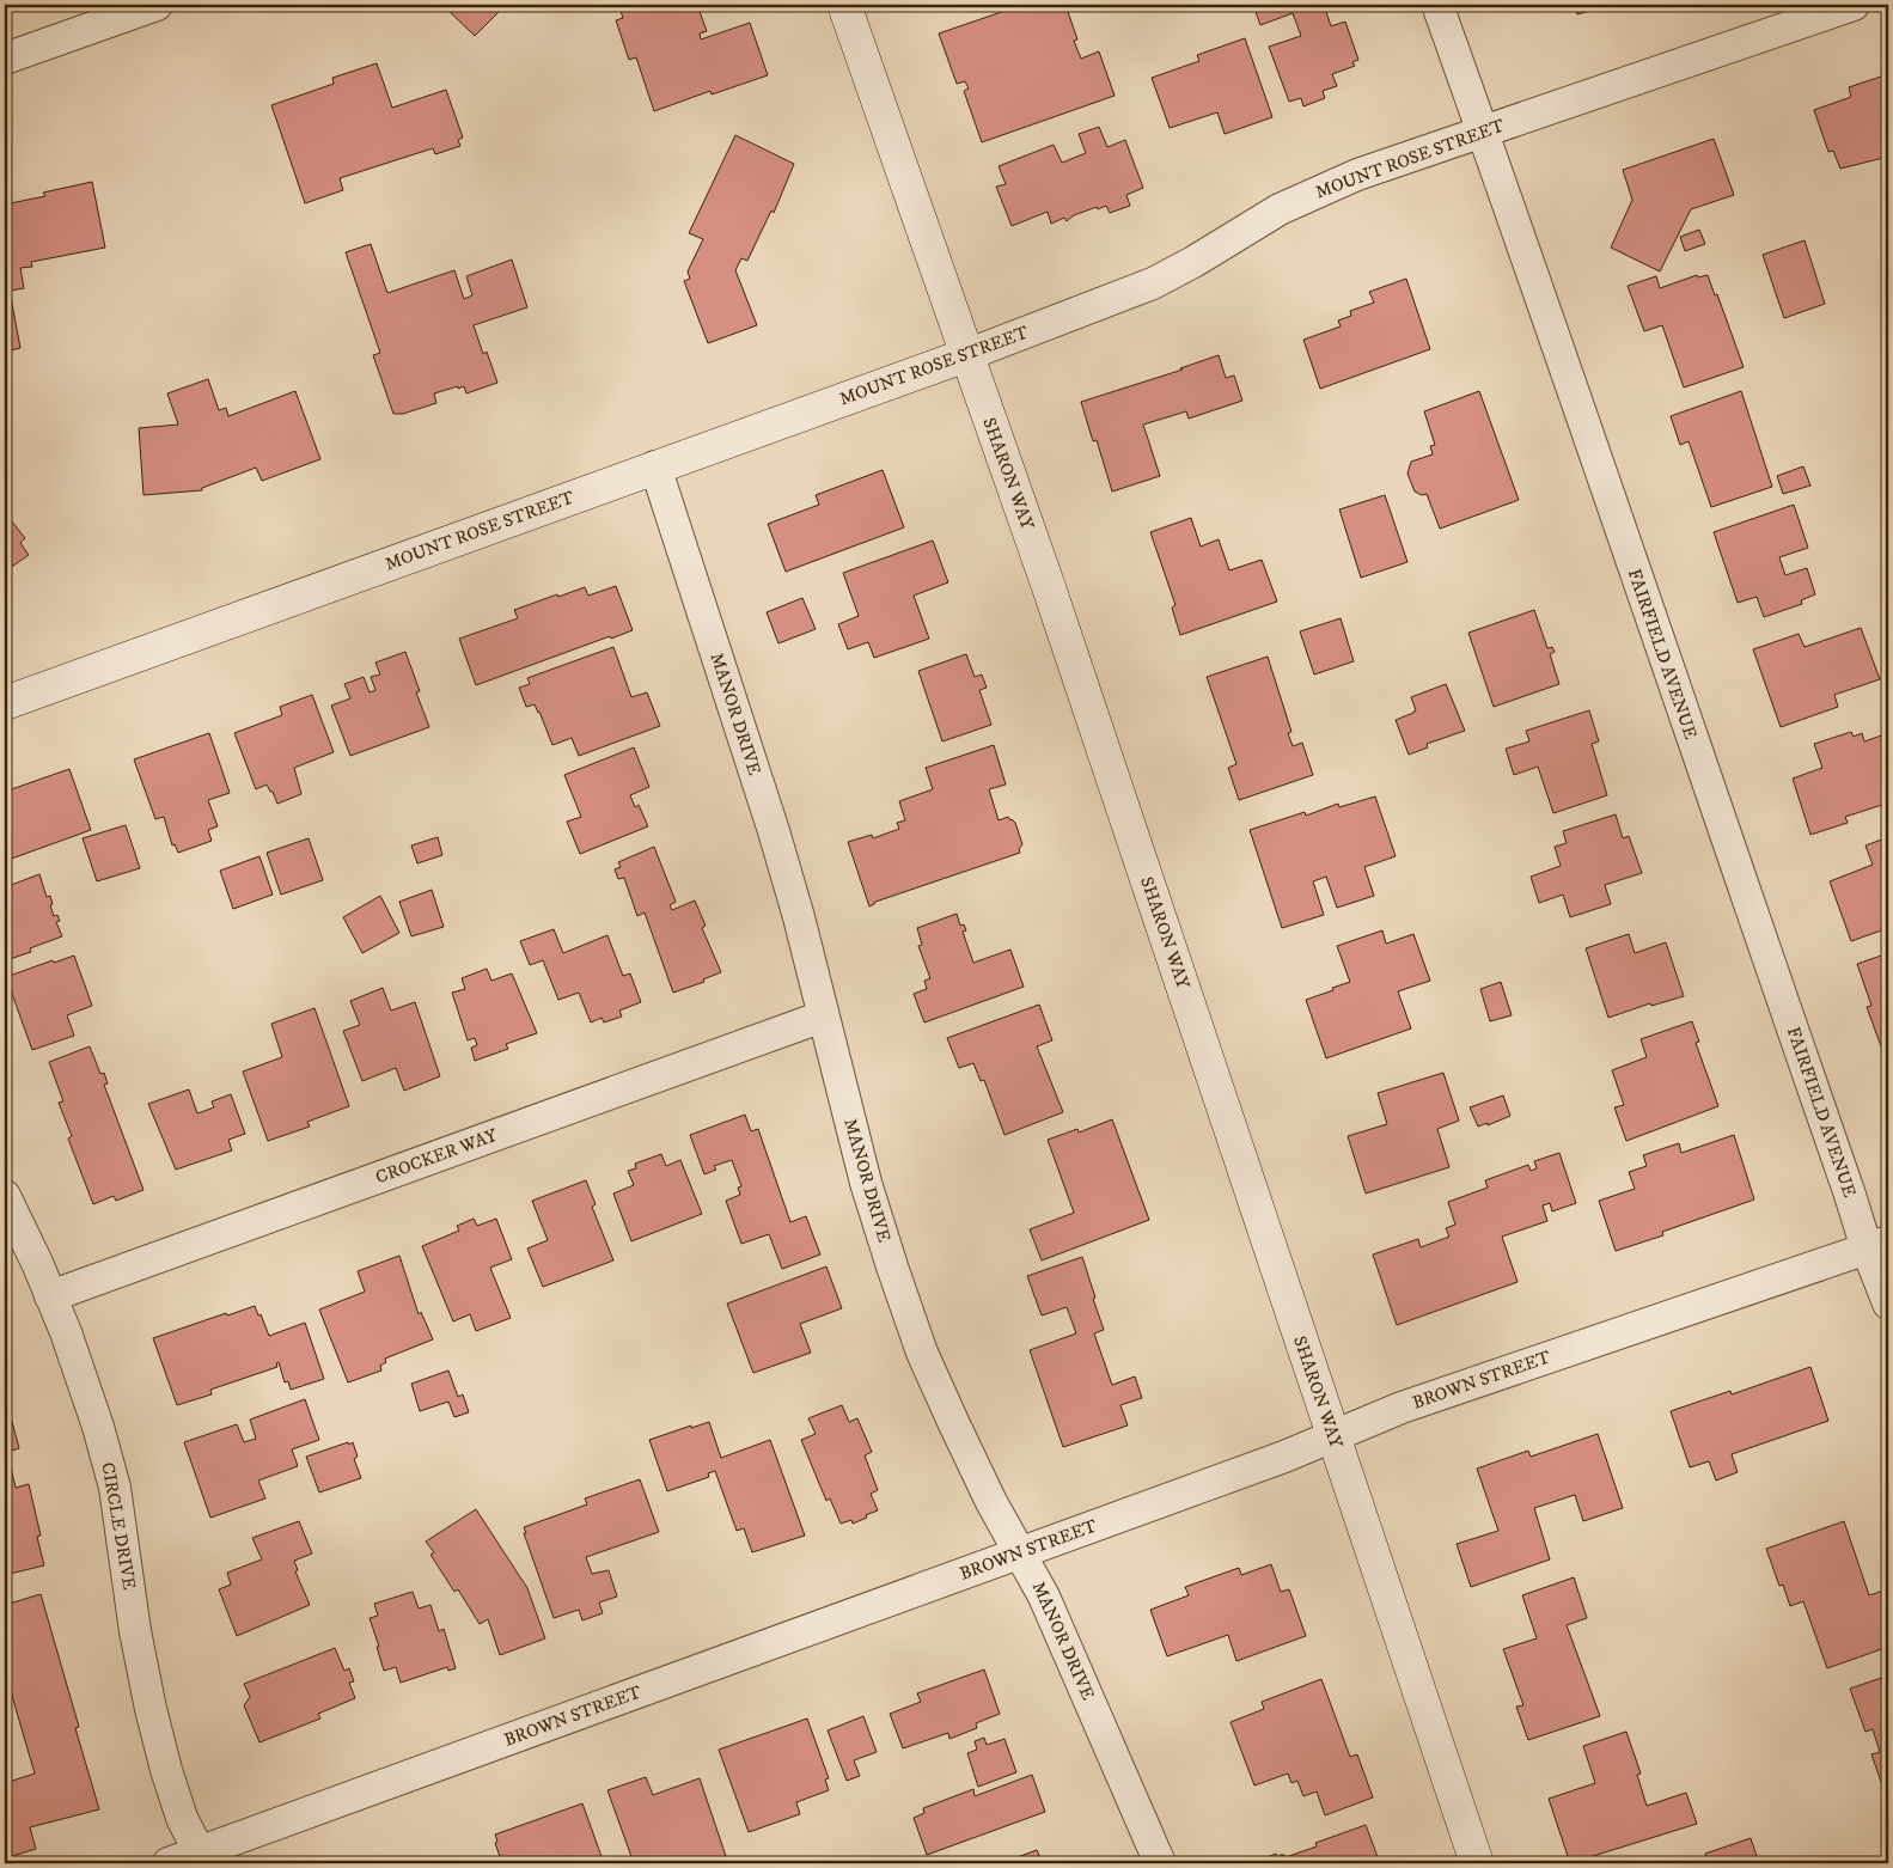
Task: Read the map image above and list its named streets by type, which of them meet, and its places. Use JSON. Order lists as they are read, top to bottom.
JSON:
{
  "streets": {
    "street": [
      "MOUNT ROSE STREET",
      "SHARON WAY",
      "FAIRFIELD AVENUE",
      "MANOR DRIVE",
      "CROCKER WAY",
      "BROWN STREET",
      "CIRCLE DRIVE"
    ]
  },
  "crossings": [
    ["MOUNT ROSE STREET", "SHARON WAY"],
    ["MOUNT ROSE STREET", "FAIRFIELD AVENUE"],
    ["MOUNT ROSE STREET", "MANOR DRIVE"],
    ["SHARON WAY", "BROWN STREET"],
    ["FAIRFIELD AVENUE", "BROWN STREET"],
    ["MANOR DRIVE", "CROCKER WAY"],
    ["MANOR DRIVE", "BROWN STREET"],
    ["CROCKER WAY", "CIRCLE DRIVE"],
    ["BROWN STREET", "CIRCLE DRIVE"]
  ]
}
